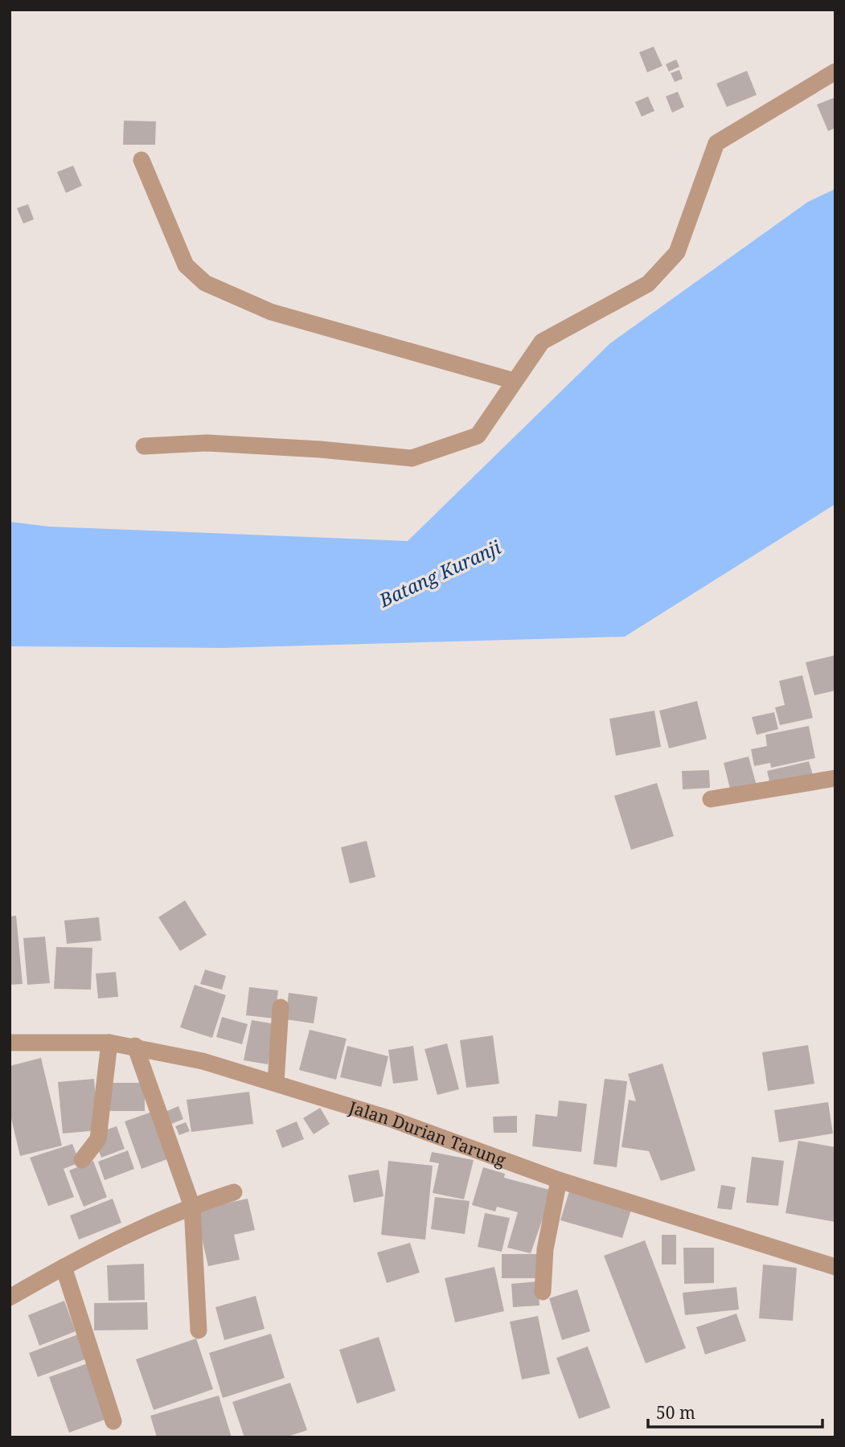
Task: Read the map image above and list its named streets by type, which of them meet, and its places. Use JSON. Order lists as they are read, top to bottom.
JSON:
{
  "streets": {
    "street": ["Jalan Durian Tarung"]
  },
  "water": ["Batang Kuranji"],
  "scale_bar": "50 m"
}
